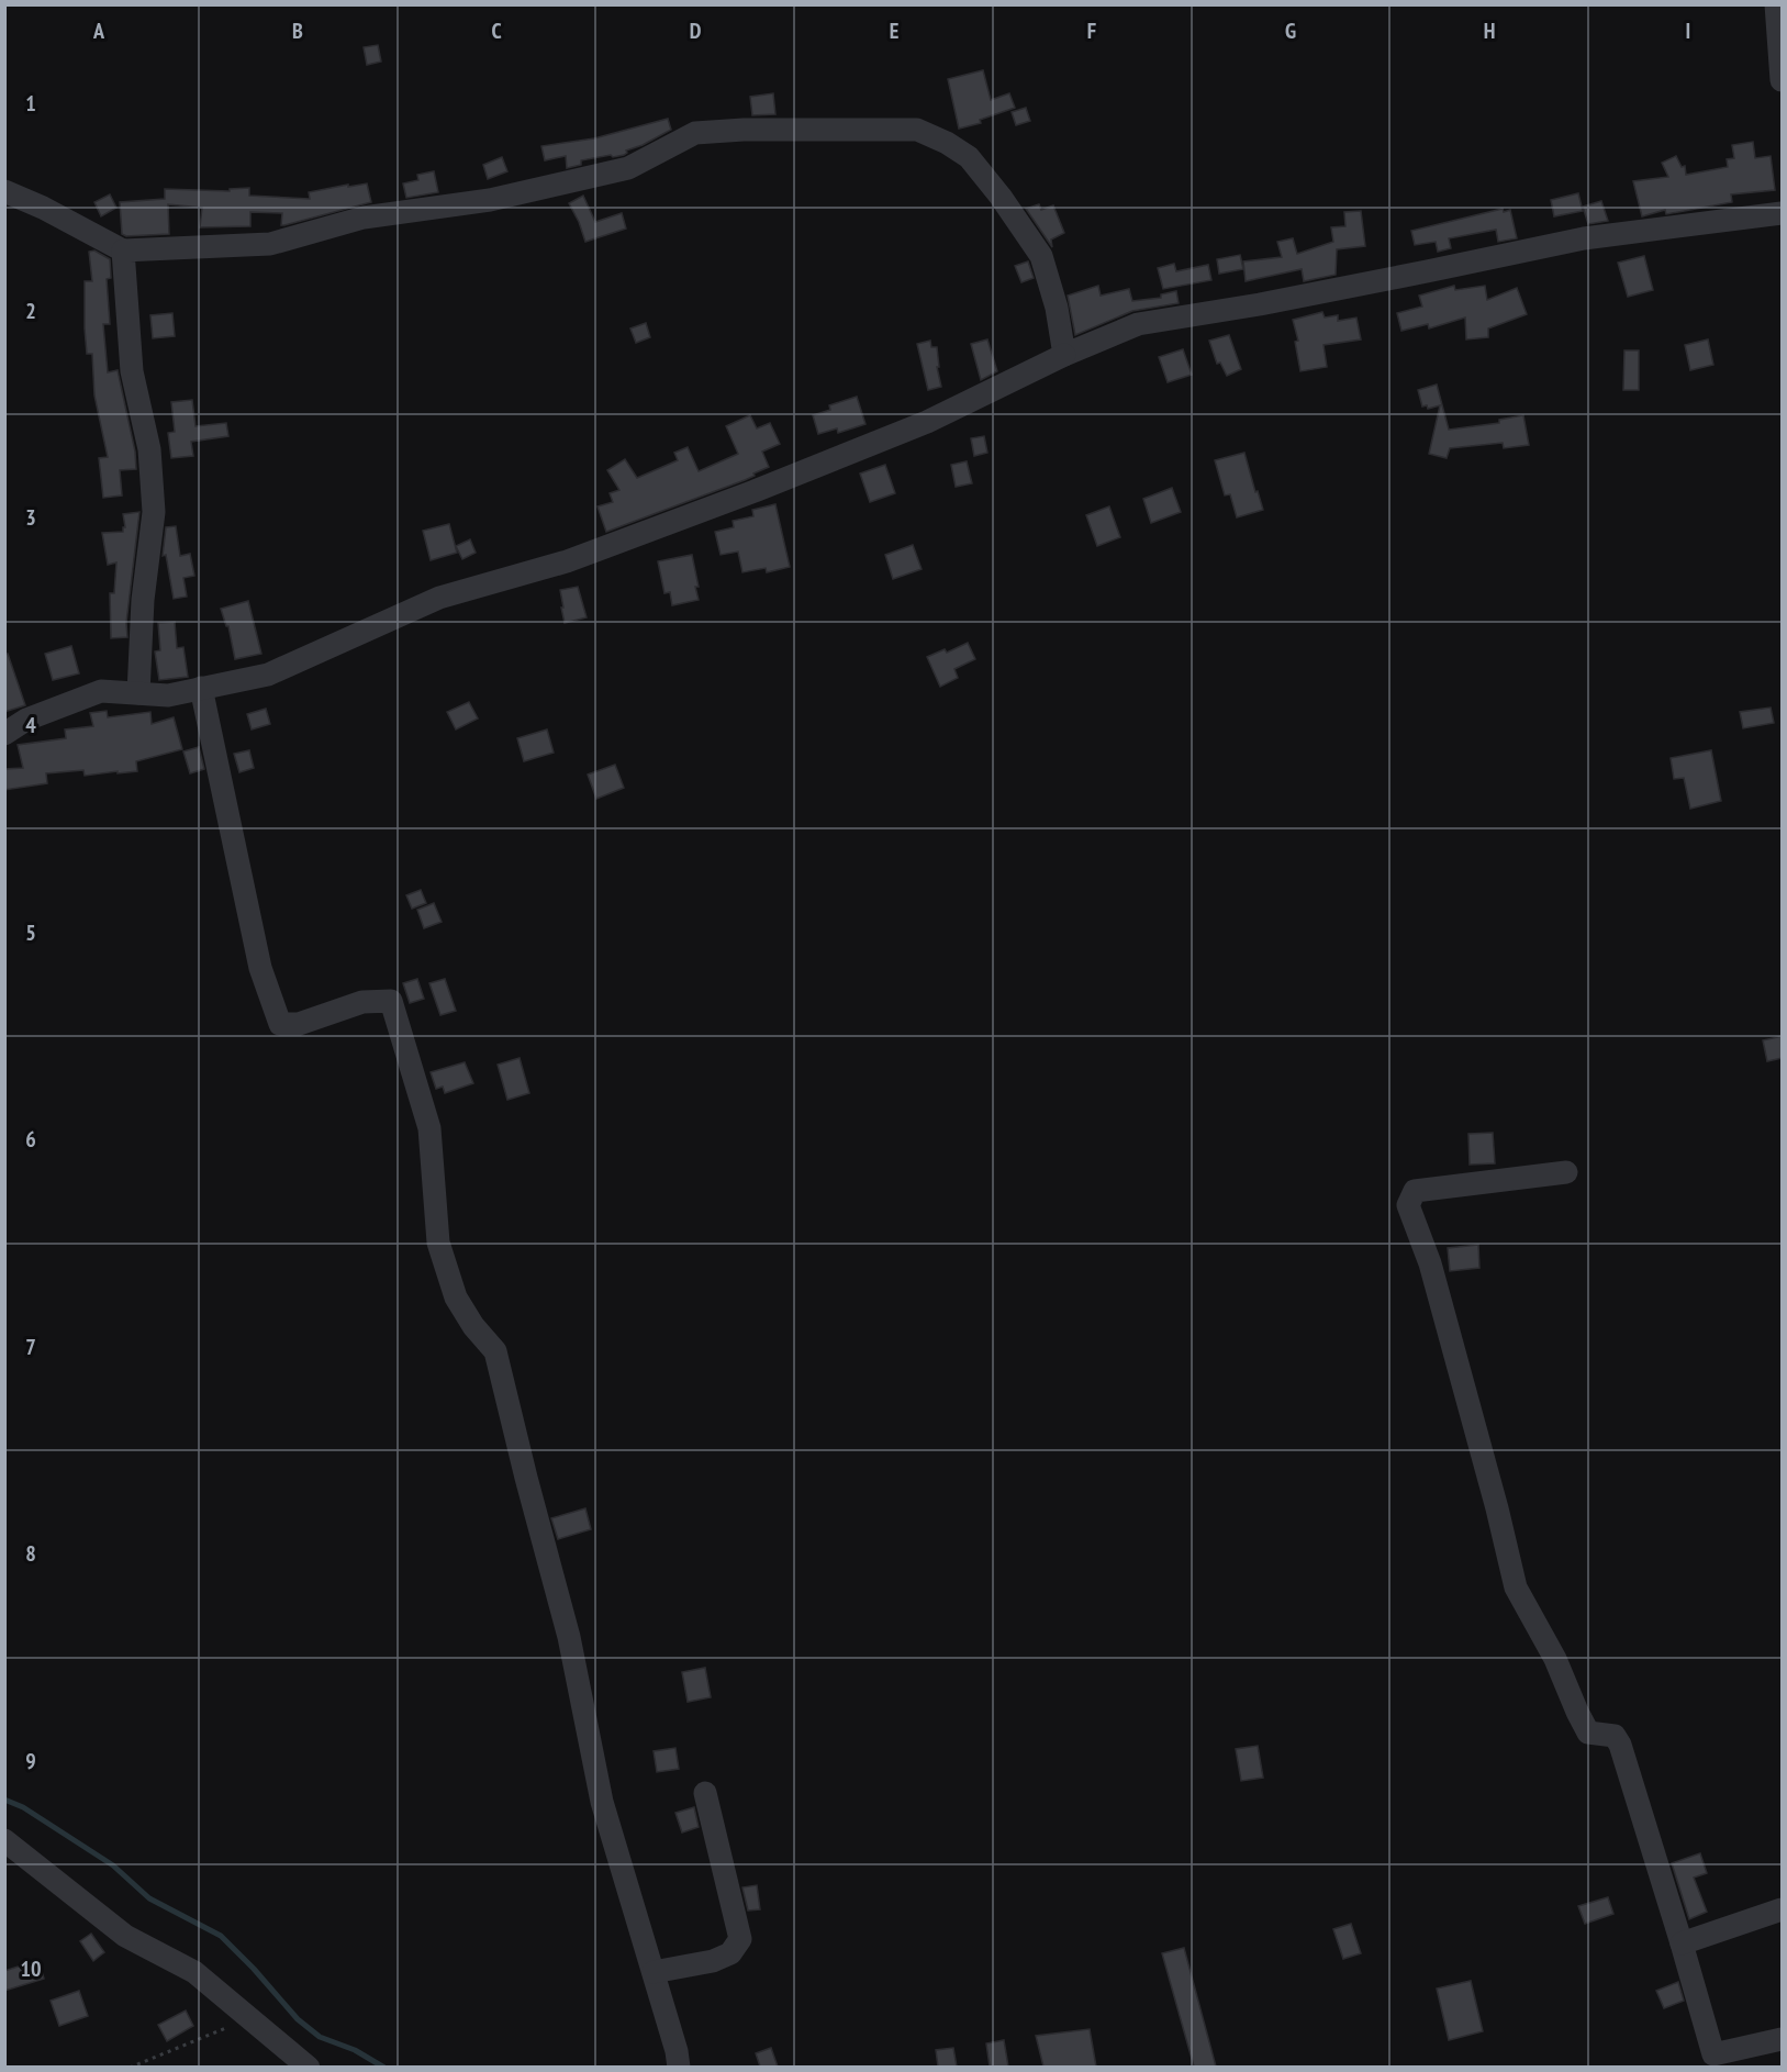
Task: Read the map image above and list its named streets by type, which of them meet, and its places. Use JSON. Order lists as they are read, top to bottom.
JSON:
{
  "grid": {
    "columns": [
      "A",
      "B",
      "C",
      "D",
      "E",
      "F",
      "G",
      "H",
      "I"
    ],
    "rows": [
      "1",
      "2",
      "3",
      "4",
      "5",
      "6",
      "7",
      "8",
      "9",
      "10"
    ]
  }
}
